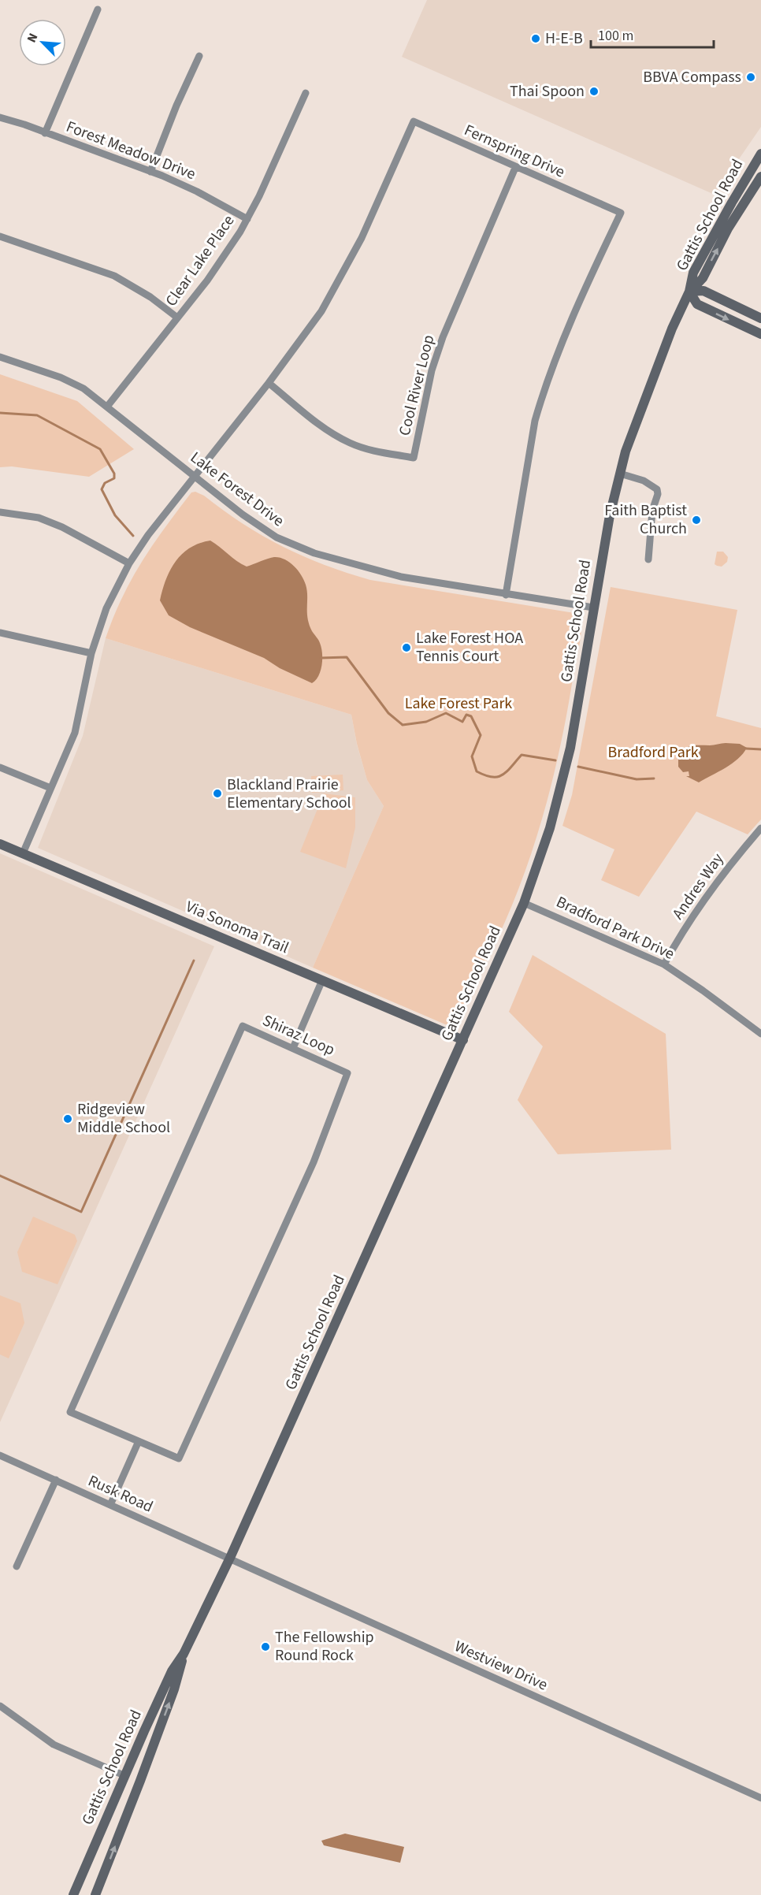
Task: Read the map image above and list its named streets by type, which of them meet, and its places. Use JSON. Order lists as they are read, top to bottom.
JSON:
{
  "streets": {
    "main road": ["Gattis School Road", "Via Sonoma Trail"],
    "street": [
      "Forest Meadow Drive",
      "Fernspring Drive",
      "Clear Lake Place",
      "Cool River Loop",
      "Lake Forest Drive",
      "Andres Way",
      "Bradford Park Drive",
      "Shiraz Loop",
      "Rusk Road",
      "Westview Drive"
    ]
  },
  "crossings": [
    ["Forest Meadow Drive", "Clear Lake Place"],
    ["Fernspring Drive", "Cool River Loop"],
    ["Fernspring Drive", "Lake Forest Drive"],
    ["Fernspring Drive", "Via Sonoma Trail"],
    ["Gattis School Road", "Lake Forest Drive"],
    ["Gattis School Road", "Via Sonoma Trail"],
    ["Gattis School Road", "Bradford Park Drive"],
    ["Gattis School Road", "Rusk Road"],
    ["Gattis School Road", "Westview Drive"],
    ["Clear Lake Place", "Lake Forest Drive"],
    ["Andres Way", "Bradford Park Drive"],
    ["Rusk Road", "Westview Drive"]
  ],
  "parks": ["Lake Forest Park", "Bradford Park"],
  "places": [
    "H-E-B",
    "BBVA Compass",
    "Thai Spoon",
    "Faith Baptist Church",
    "Lake Forest HOA Tennis Court",
    "Blackland Prairie Elementary School",
    "Ridgeview Middle School",
    "The Fellowship Round Rock"
  ],
  "scale_bar": "100 m",
  "north": "top left"
}
